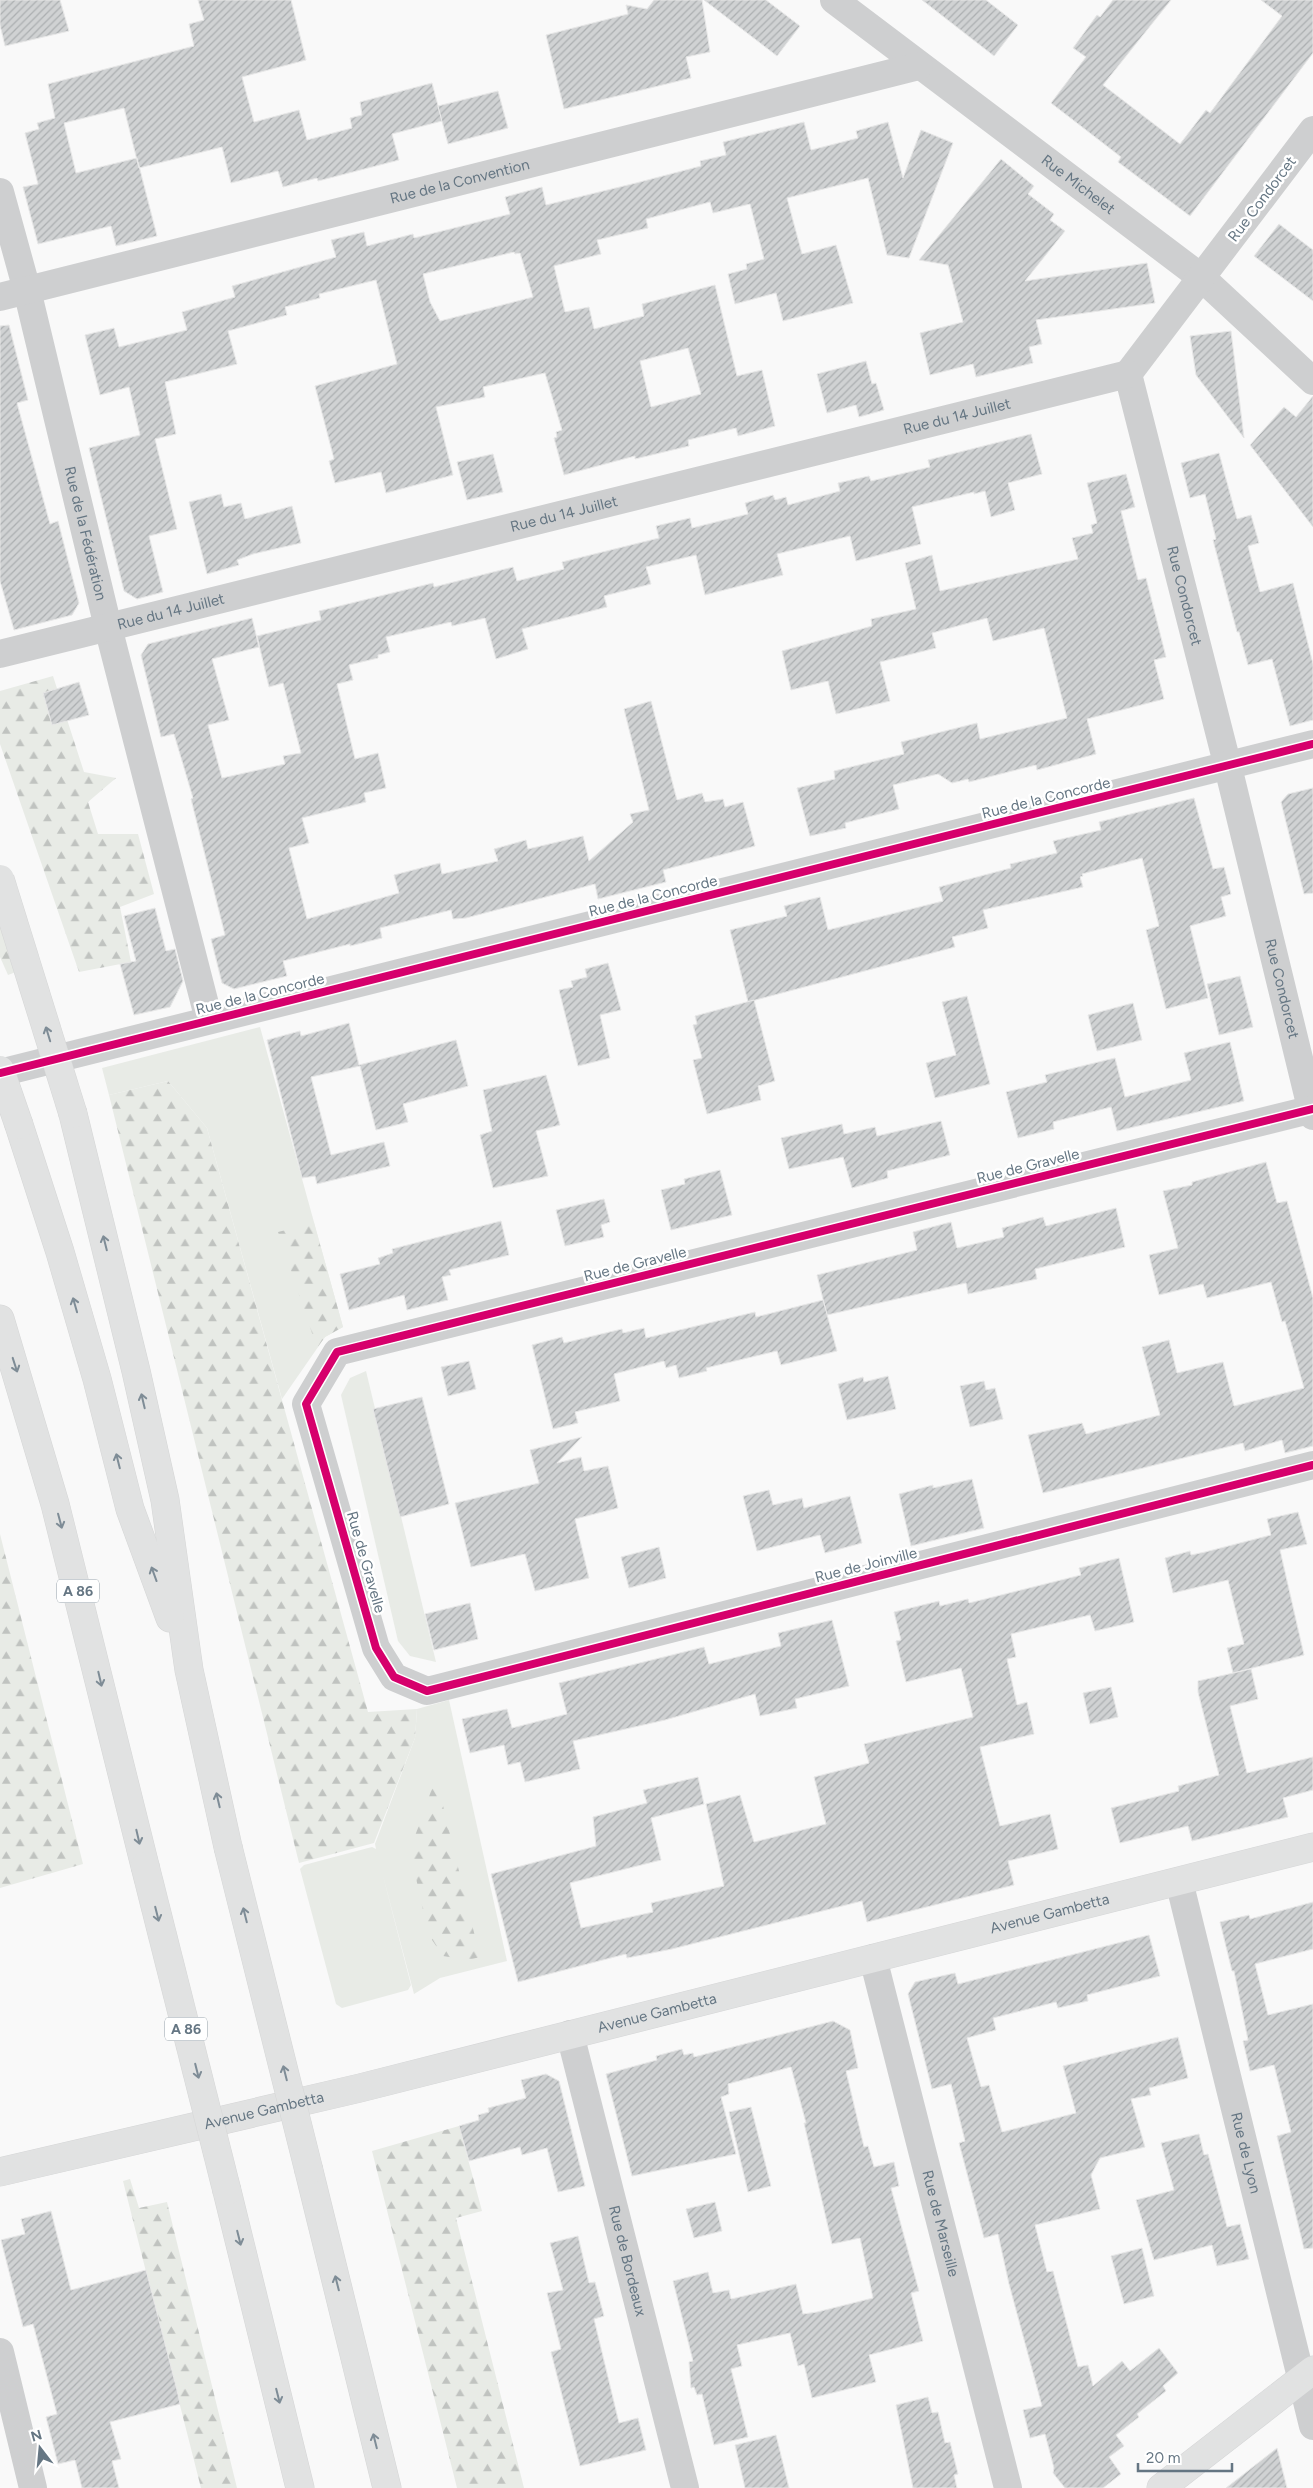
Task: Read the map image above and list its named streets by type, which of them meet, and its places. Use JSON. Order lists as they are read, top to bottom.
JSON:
{
  "streets": {
    "main road": ["A 86", "Avenue Gambetta"],
    "street": [
      "Rue de la Convention",
      "Rue Michelet",
      "Rue Condorcet",
      "Rue du 14 Juillet",
      "Rue de la Fédération",
      "Rue de la Concorde",
      "Rue de Gravelle",
      "Rue de Joinville",
      "Rue de Lyon",
      "Rue de Marseille",
      "Rue de Bordeaux"
    ]
  },
  "crossings": [
    ["Rue de la Convention", "Rue Michelet"],
    ["Rue de la Convention", "Rue de la Fédération"],
    ["Rue Michelet", "Rue Condorcet"],
    ["Rue Condorcet", "Rue du 14 Juillet"],
    ["Rue Condorcet", "Rue de la Concorde"],
    ["Rue Condorcet", "Rue de Gravelle"],
    ["Rue du 14 Juillet", "Rue de la Fédération"],
    ["Rue de la Fédération", "Rue de la Concorde"],
    ["Rue de Gravelle", "Rue de Joinville"],
    ["Avenue Gambetta", "Rue de Lyon"],
    ["Avenue Gambetta", "Rue de Marseille"],
    ["Avenue Gambetta", "Rue de Bordeaux"]
  ],
  "scale_bar": "20 m",
  "north": "top"
}
